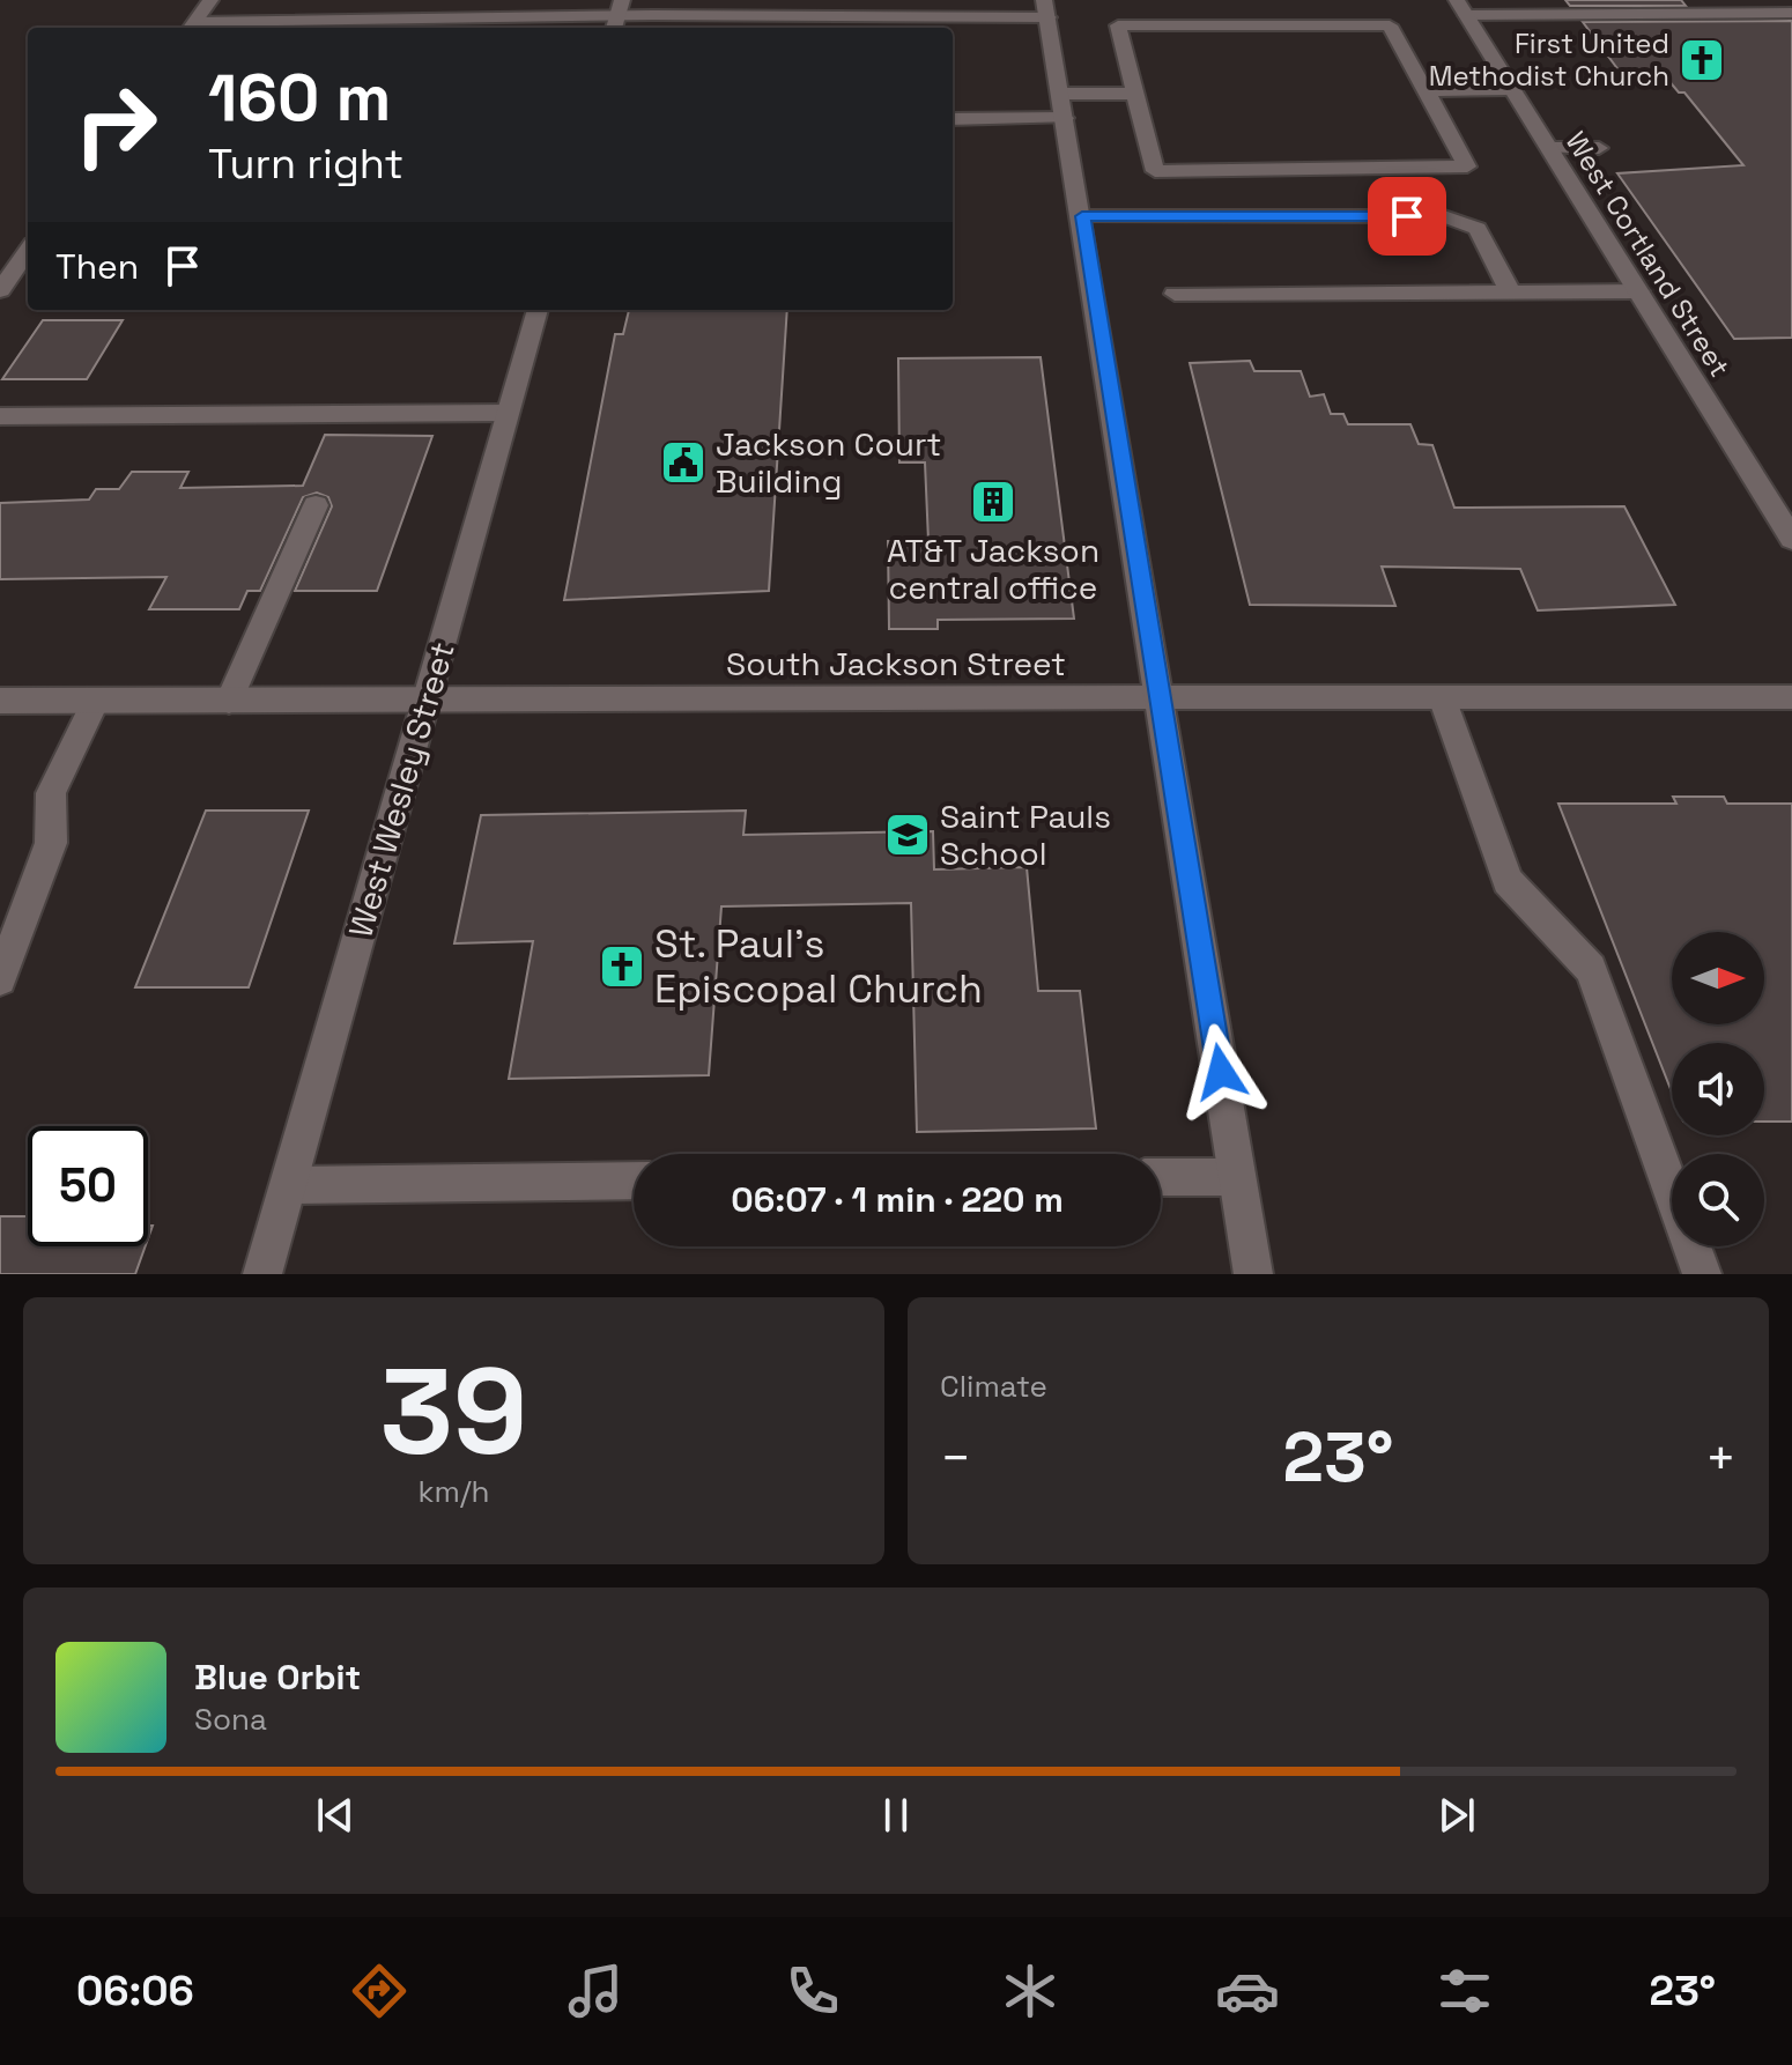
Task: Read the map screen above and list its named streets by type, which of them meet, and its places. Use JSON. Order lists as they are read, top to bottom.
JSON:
{
  "streets": {
    "street": ["West Cortland Street", "South Jackson Street", "West Wesley Street"]
  },
  "crossings": [
    ["South Jackson Street", "West Wesley Street"]
  ],
  "places": {
    "church": ["First United Methodist Church", "St. Paul's Episcopal Church"],
    "public building": ["Jackson Court Building"],
    "building": ["AT&T Jackson central office"],
    "school or university": ["Saint Pauls School"]
  },
  "north": "right",
  "page": {
    "turn": ["160 m", "Turn right"],
    "then": "Then",
    "limit": "50",
    "trip": "06:07 · 1 min · 220 m",
    "tile": [
      ["39", "km/h"],
      "Climate"
    ],
    "heat": ["−", "23°", "+"],
    "song": ["Blue Orbit", "Sona"],
    "tabs": ["06:06", "23°"]
  }
}
